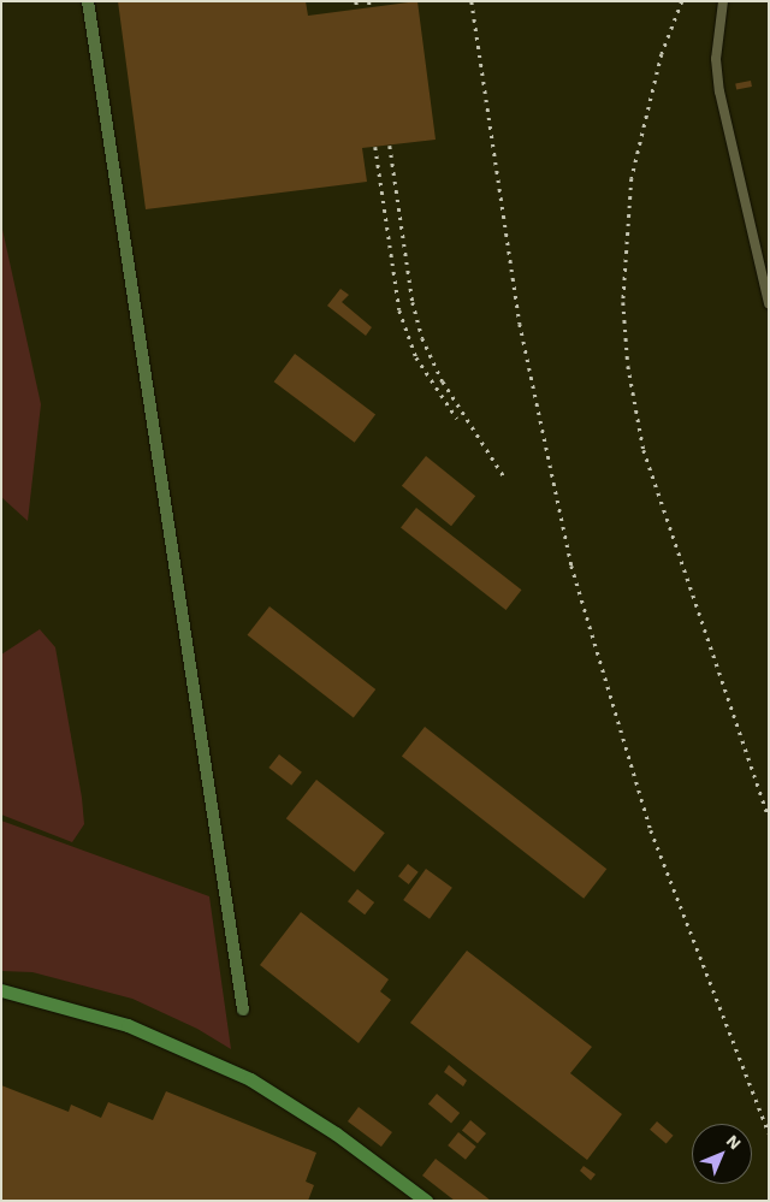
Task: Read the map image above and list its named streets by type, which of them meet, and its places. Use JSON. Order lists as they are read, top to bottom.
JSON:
{
  "north": "top right"
}
